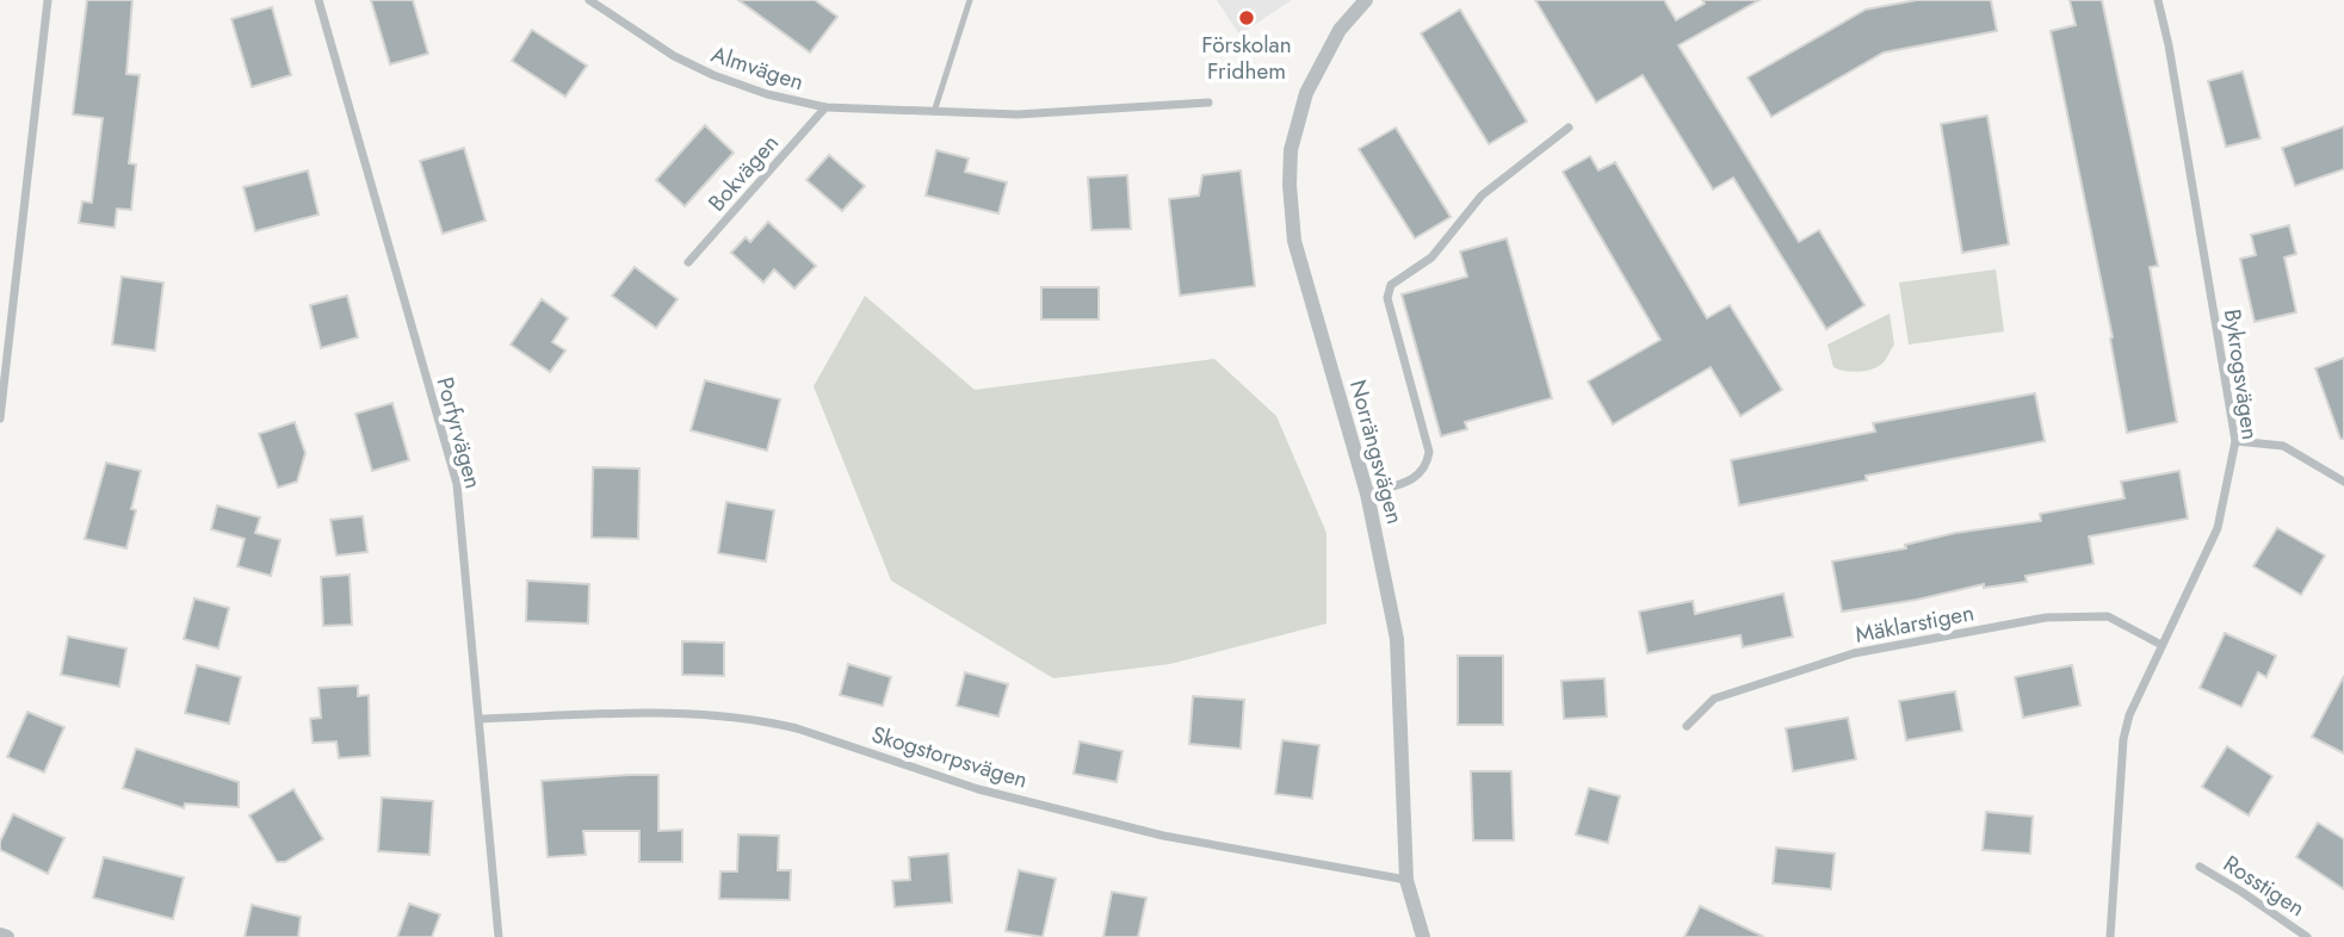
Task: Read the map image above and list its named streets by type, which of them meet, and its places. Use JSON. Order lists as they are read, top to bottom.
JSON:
{
  "streets": {
    "street": [
      "Almvägen",
      "Bokvägen",
      "Bykrogsvägen",
      "Porfyrvägen",
      "Norrängsvägen",
      "Mäklarstigen",
      "Skogstorpsvägen",
      "Rosstigen"
    ]
  },
  "crossings": [
    ["Almvägen", "Bokvägen"],
    ["Bykrogsvägen", "Mäklarstigen"],
    ["Porfyrvägen", "Skogstorpsvägen"],
    ["Norrängsvägen", "Skogstorpsvägen"]
  ],
  "places": ["Förskolan Fridhem"]
}
